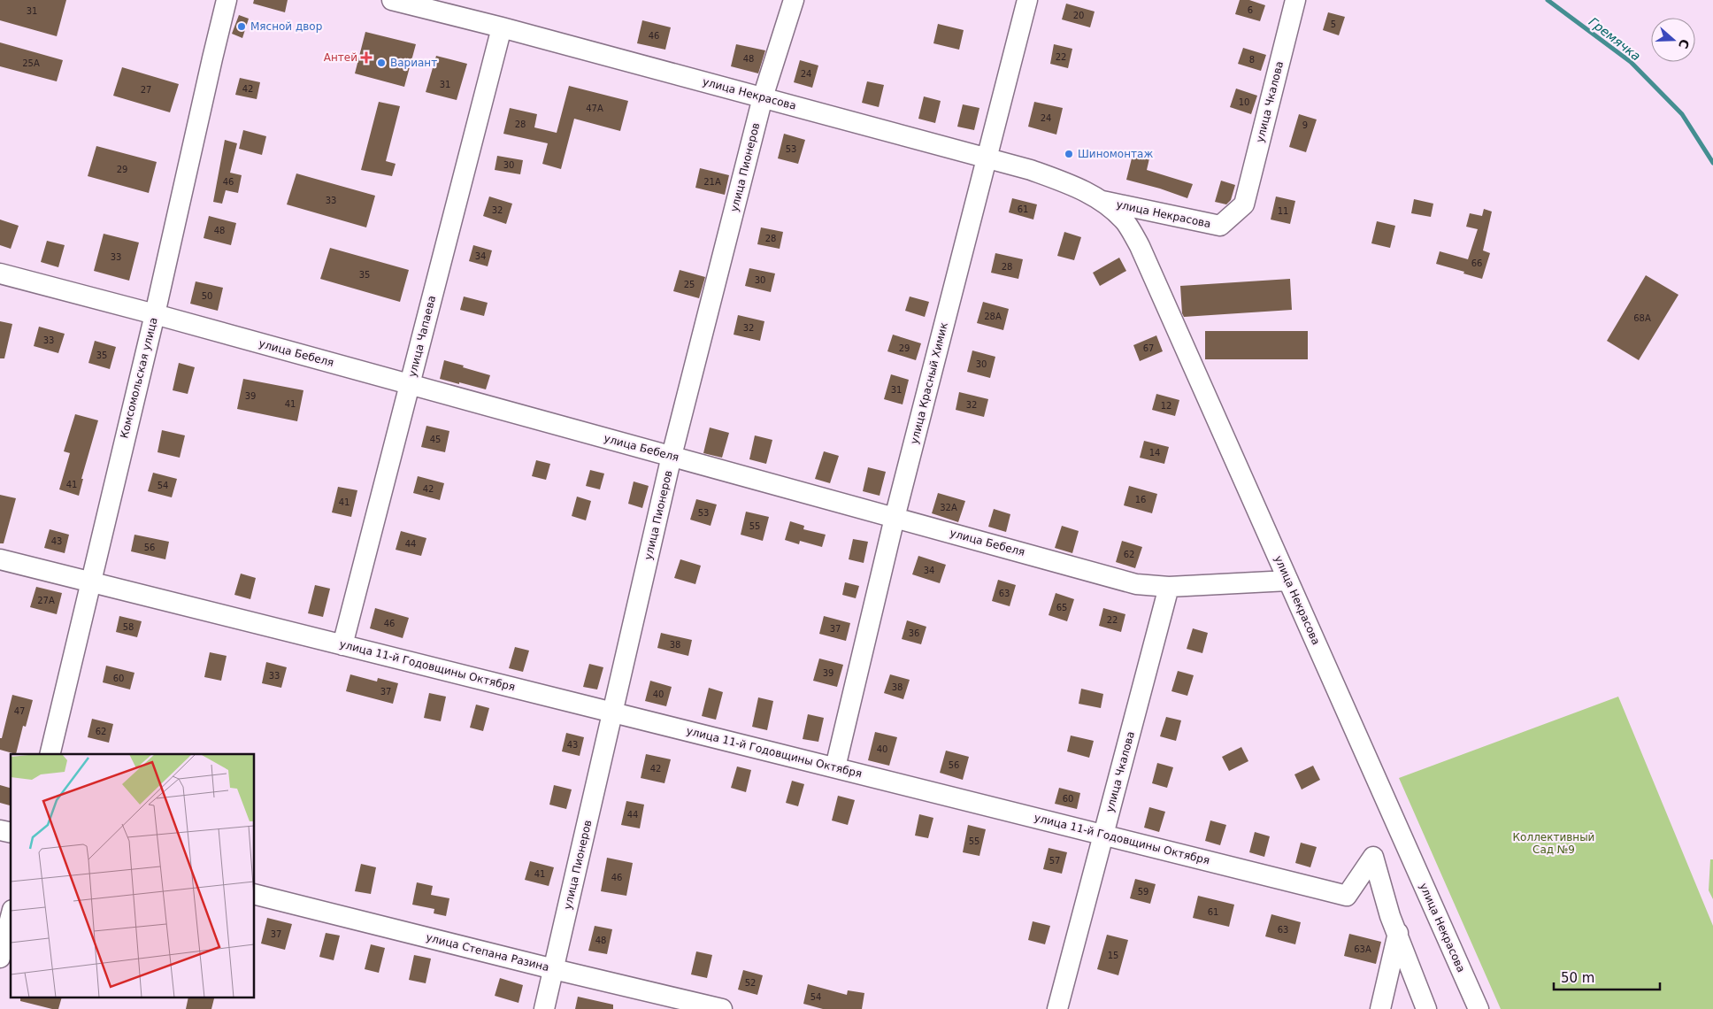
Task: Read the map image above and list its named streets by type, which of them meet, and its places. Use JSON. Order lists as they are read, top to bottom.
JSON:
{
  "streets": {
    "street": [
      "улица Некрасова",
      "улица Чкалова",
      "улица Пионеров",
      "улица Чапаева",
      "улица Бебеля",
      "Комсомольская улица",
      "улица Красный Химик",
      "улица 11-й Годовщины Октября",
      "улица Степана Разина"
    ]
  },
  "crossings": [
    ["улица Некрасова", "улица Чкалова"],
    ["улица Некрасова", "улица Пионеров"],
    ["улица Некрасова", "улица Чапаева"],
    ["улица Некрасова", "улица Бебеля"],
    ["улица Некрасова", "улица Красный Химик"],
    ["улица Чкалова", "улица Бебеля"],
    ["улица Чкалова", "улица 11-й Годовщины Октября"],
    ["улица Пионеров", "улица Бебеля"],
    ["улица Пионеров", "улица 11-й Годовщины Октября"],
    ["улица Пионеров", "улица Степана Разина"],
    ["улица Чапаева", "улица Бебеля"],
    ["улица Чапаева", "улица 11-й Годовщины Октября"],
    ["улица Бебеля", "Комсомольская улица"],
    ["улица Бебеля", "улица Красный Химик"],
    ["Комсомольская улица", "улица 11-й Годовщины Октября"],
    ["улица Красный Химик", "улица 11-й Годовщины Октября"]
  ],
  "water": ["Гремячка"],
  "parks": ["Коллективный Сад №9"],
  "places": {
    "other": ["Мясной двор", "Вариант", "Шиномонтаж"],
    "health": ["Антей"]
  },
  "house_numbers": [
    "6",
    "31",
    "20",
    "5",
    "46",
    "22",
    "48",
    "8",
    "25А",
    "24",
    "31",
    "42",
    "27",
    "10",
    "47А",
    "24",
    "28",
    "9",
    "53",
    "30",
    "29",
    "46",
    "21А",
    "33",
    "61",
    "32",
    "11",
    "48",
    "28",
    "34",
    "33",
    "66",
    "28",
    "35",
    "30",
    "25",
    "50",
    "28А",
    "68А",
    "32",
    "33",
    "29",
    "67",
    "35",
    "30",
    "31",
    "39",
    "41",
    "32",
    "12",
    "45",
    "14",
    "41",
    "54",
    "42",
    "16",
    "41",
    "32А",
    "53",
    "55",
    "43",
    "44",
    "56",
    "62",
    "34",
    "63",
    "27А",
    "65",
    "22",
    "46",
    "58",
    "37",
    "36",
    "38",
    "39",
    "33",
    "60",
    "38",
    "37",
    "40",
    "47",
    "62",
    "43",
    "40",
    "56",
    "42",
    "60",
    "44",
    "55",
    "57",
    "41",
    "46",
    "59",
    "61",
    "63",
    "37",
    "48",
    "63А",
    "15",
    "52",
    "54"
  ],
  "scale_bar": "50 m",
  "north": "right"
}
